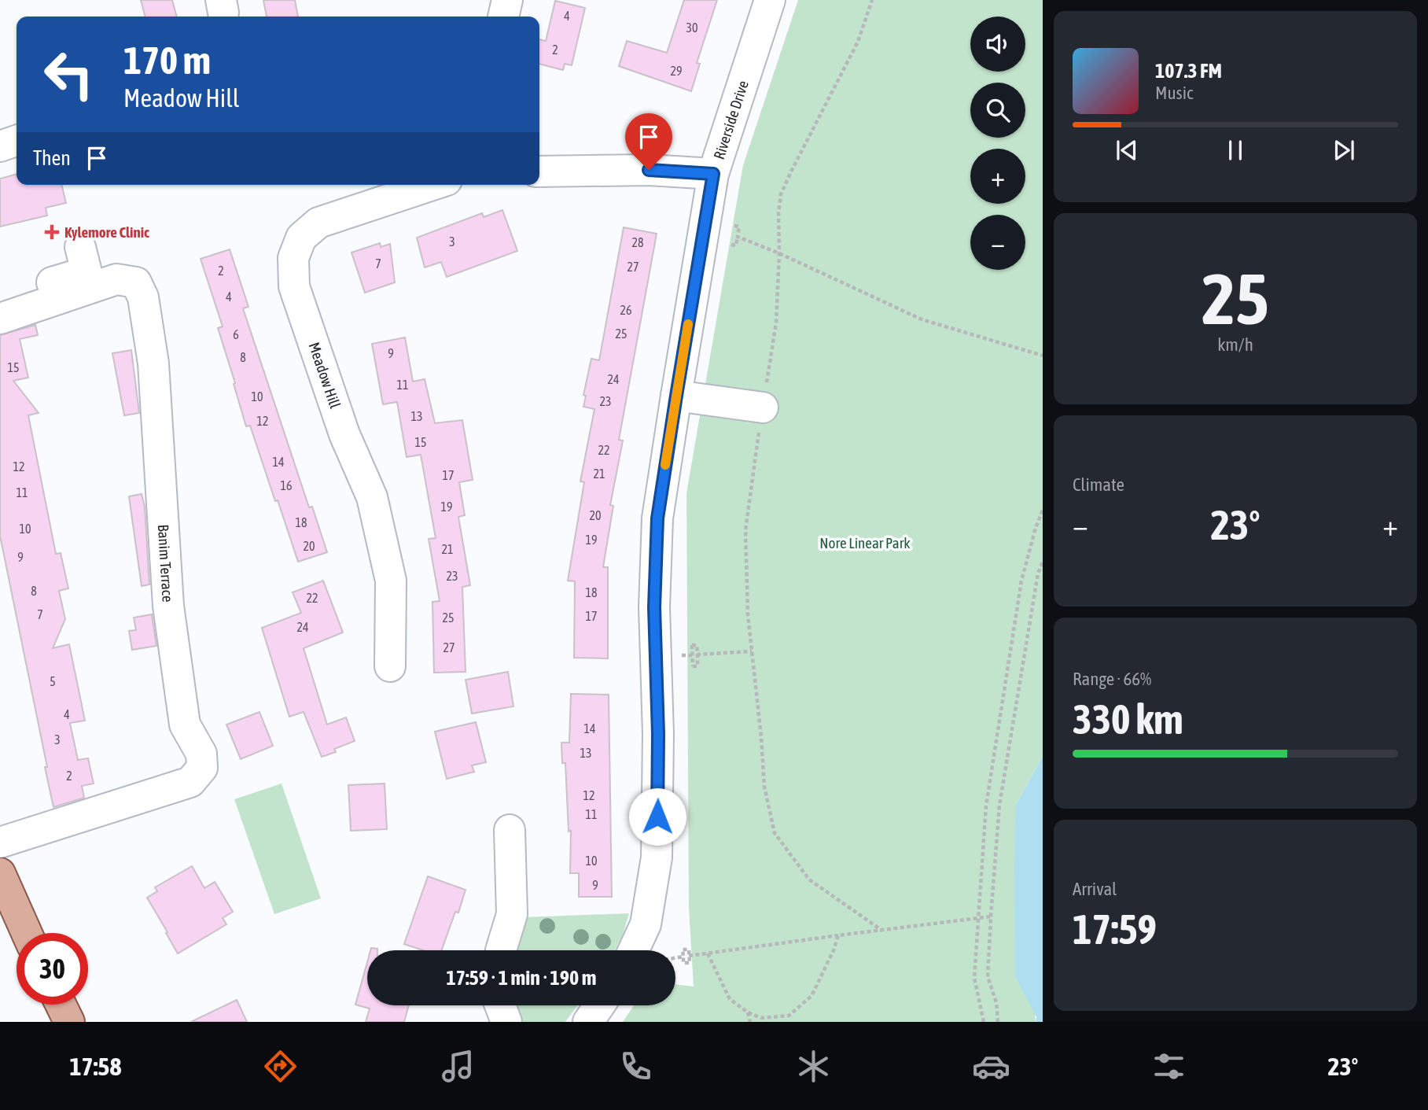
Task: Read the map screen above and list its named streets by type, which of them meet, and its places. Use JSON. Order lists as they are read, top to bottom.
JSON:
{
  "streets": {
    "street": ["Riverside Drive", "Meadow Hill", "Banim Terrace"]
  },
  "parks": ["Nore Linear Park"],
  "places": {
    "health": ["Kylemore Clinic"]
  },
  "house_numbers": [
    "4",
    "30",
    "2",
    "29",
    "3",
    "28",
    "7",
    "27",
    "2",
    "4",
    "26",
    "25",
    "6",
    "9",
    "8",
    "15",
    "24",
    "11",
    "10",
    "23",
    "13",
    "12",
    "15",
    "22",
    "14",
    "12",
    "21",
    "17",
    "16",
    "11",
    "19",
    "20",
    "18",
    "10",
    "19",
    "20",
    "21",
    "9",
    "23",
    "8",
    "18",
    "22",
    "7",
    "17",
    "25",
    "24",
    "27",
    "5",
    "4",
    "14",
    "3",
    "13",
    "2",
    "12",
    "11",
    "10",
    "9"
  ],
  "page": {
    "map_buttons": ["+", "−"],
    "turn": ["170 m", "Meadow Hill"],
    "song": ["107.3 FM", "Music"],
    "then": "Then",
    "tile": [
      ["25", "km/h"],
      "Climate",
      ["Range · 66%", "330 km"],
      ["Arrival", "17:59"]
    ],
    "heat": ["−", "23°", "+"],
    "limit": "30",
    "trip": "17:59 · 1 min · 190 m",
    "tabs": ["17:58", "23°"]
  }
}
